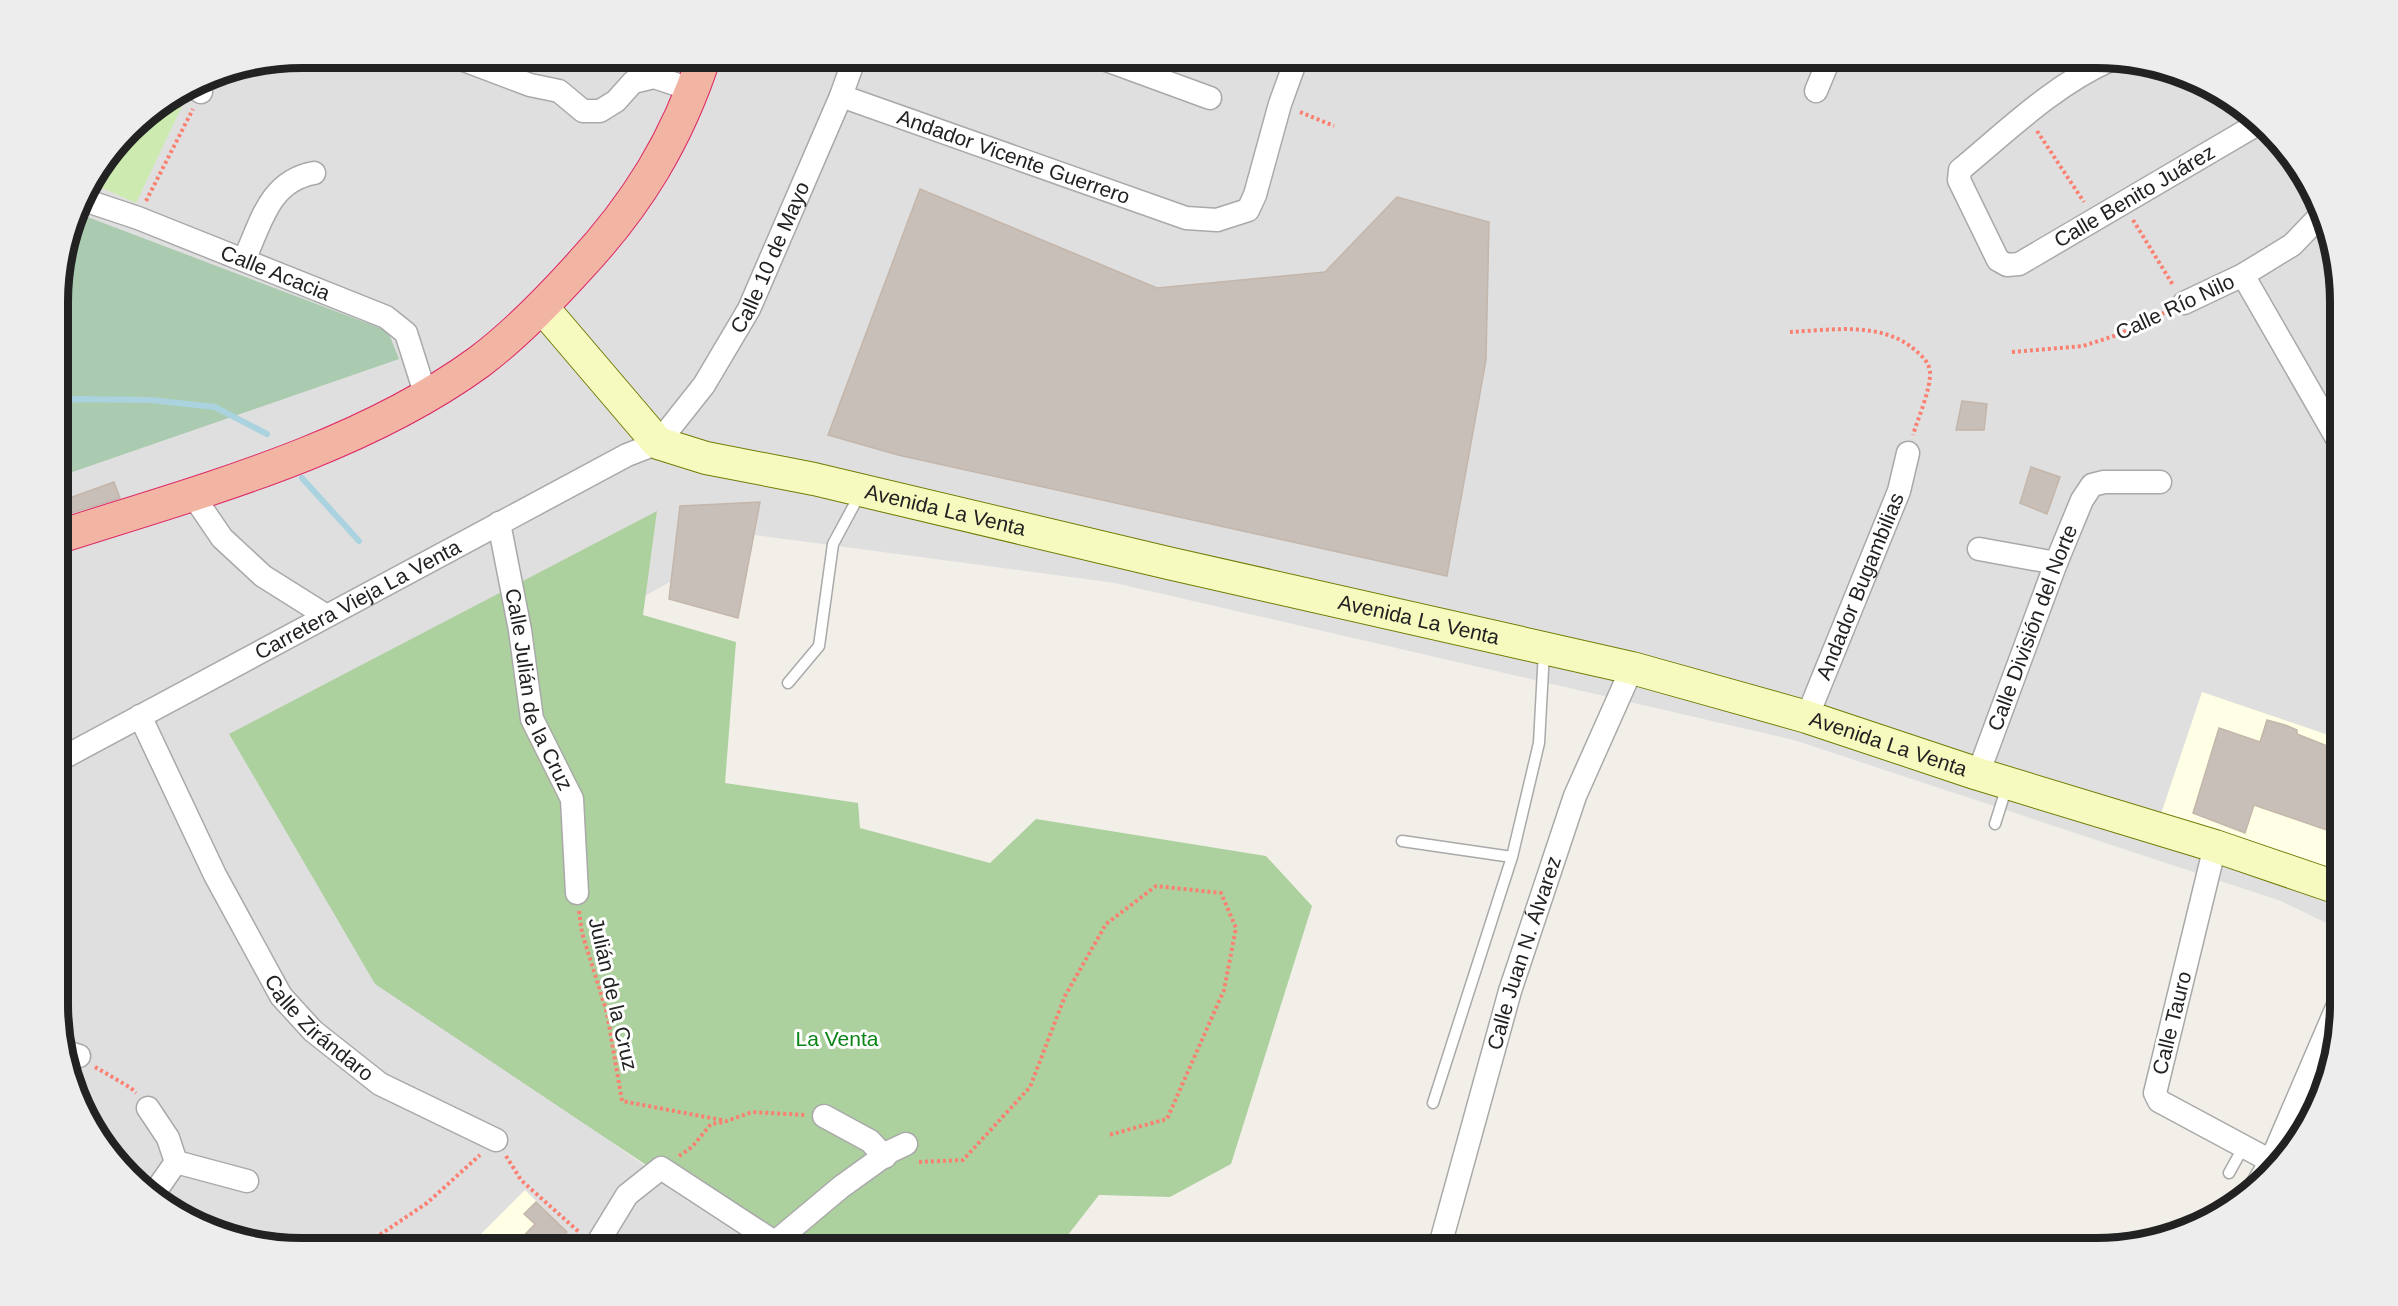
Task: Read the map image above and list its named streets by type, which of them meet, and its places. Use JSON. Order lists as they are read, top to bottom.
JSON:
{
  "streets": {
    "main road": ["Avenida La Venta"],
    "street": [
      "Andador Vicente Guerrero",
      "Calle Benito Juárez",
      "Calle 10 de Mayo",
      "Calle Acacia",
      "Calle Río Nilo",
      "Andador Bugambilias",
      "Carretera Vieja La Venta",
      "Calle División del Norte",
      "Calle Julián de la Cruz",
      "Calle Juan N. Álvarez",
      "Calle Tauro",
      "Calle Zirándaro"
    ],
    "path": ["Julián de la Cruz"]
  },
  "crossings": [
    ["Andador Vicente Guerrero", "Calle 10 de Mayo"],
    ["Calle 10 de Mayo", "Avenida La Venta"],
    ["Calle 10 de Mayo", "Carretera Vieja La Venta"],
    ["Avenida La Venta", "Andador Bugambilias"],
    ["Avenida La Venta", "Carretera Vieja La Venta"],
    ["Avenida La Venta", "Calle División del Norte"],
    ["Avenida La Venta", "Calle Juan N. Álvarez"],
    ["Avenida La Venta", "Calle Tauro"],
    ["Carretera Vieja La Venta", "Calle Julián de la Cruz"],
    ["Carretera Vieja La Venta", "Calle Zirándaro"],
    ["Calle Julián de la Cruz", "Julián de la Cruz"]
  ],
  "parks": ["La Venta"]
}
